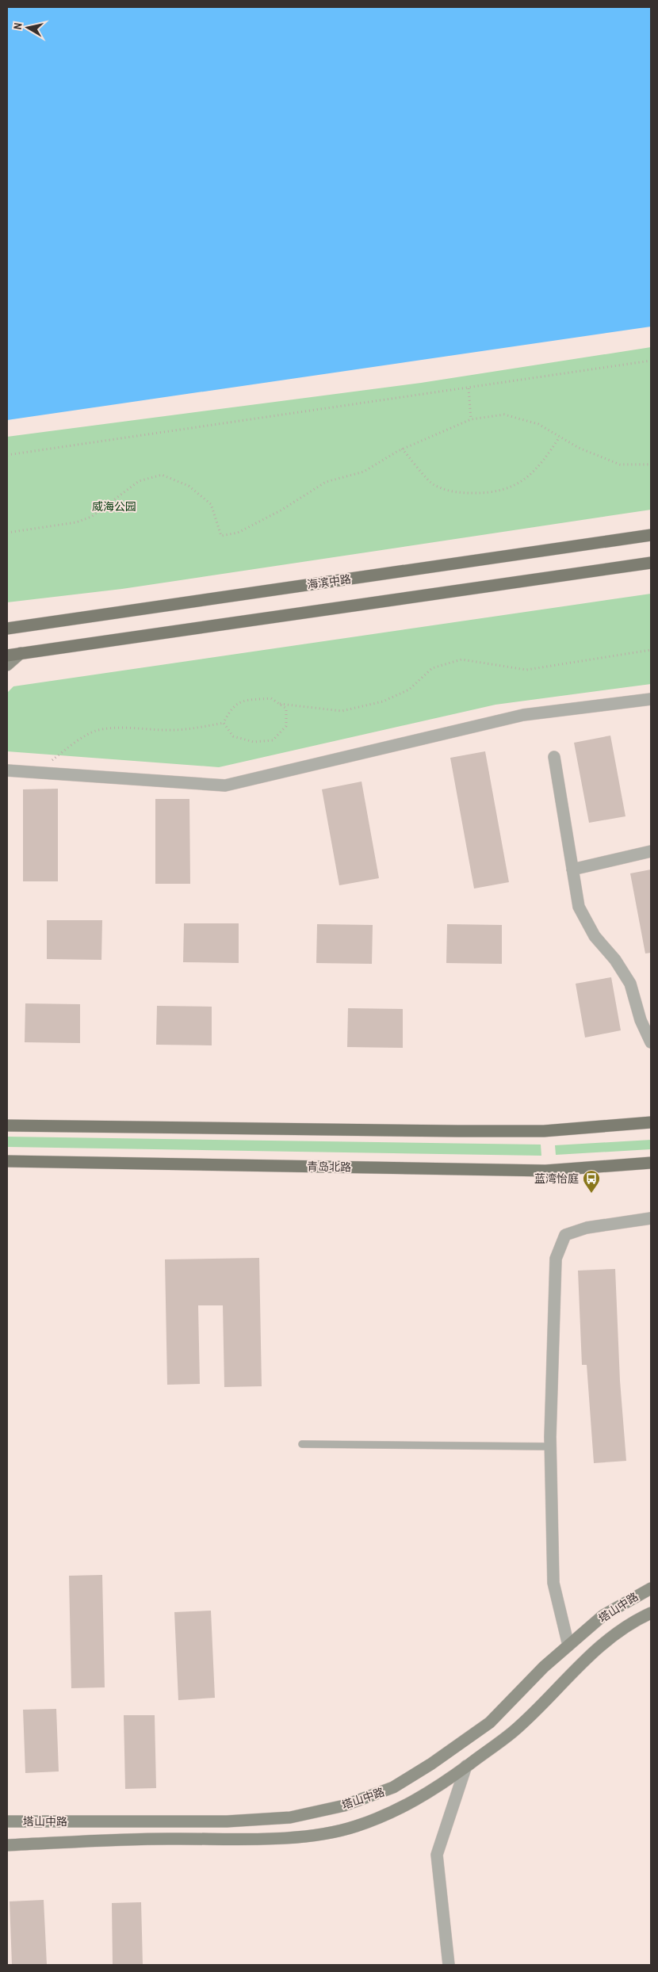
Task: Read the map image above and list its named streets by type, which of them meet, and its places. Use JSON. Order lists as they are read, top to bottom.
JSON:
{
  "streets": {
    "main road": ["海滨中路", "青岛北路", "塔山中路"]
  },
  "parks": ["威海公园"],
  "places": {
    "bus stop": ["蓝湾怡庭"]
  },
  "north": "left"
}
